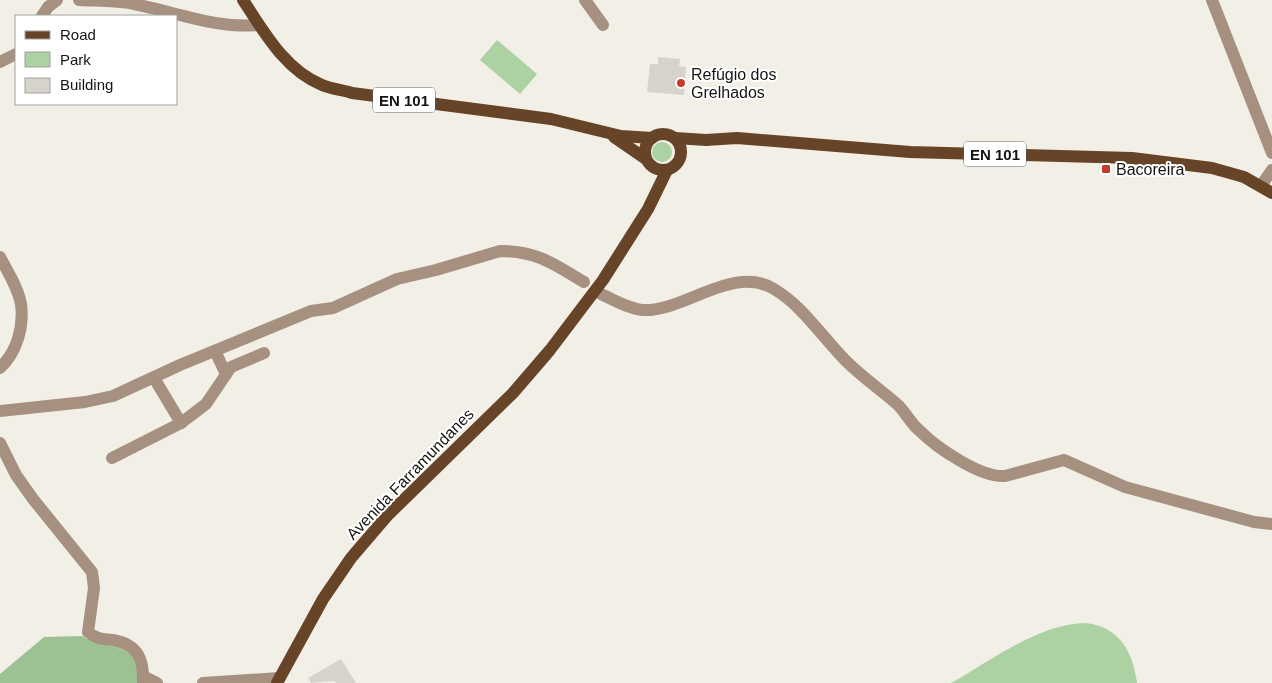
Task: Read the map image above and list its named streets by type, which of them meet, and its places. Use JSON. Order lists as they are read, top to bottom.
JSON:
{
  "streets": {
    "main road": ["EN 101", "Avenida Farramundanes"]
  },
  "places": {
    "other": ["Refúgio dos Grelhados"],
    "transit": ["Bacoreira"]
  },
  "legend": ["Road", "Park", "Building"]
}
